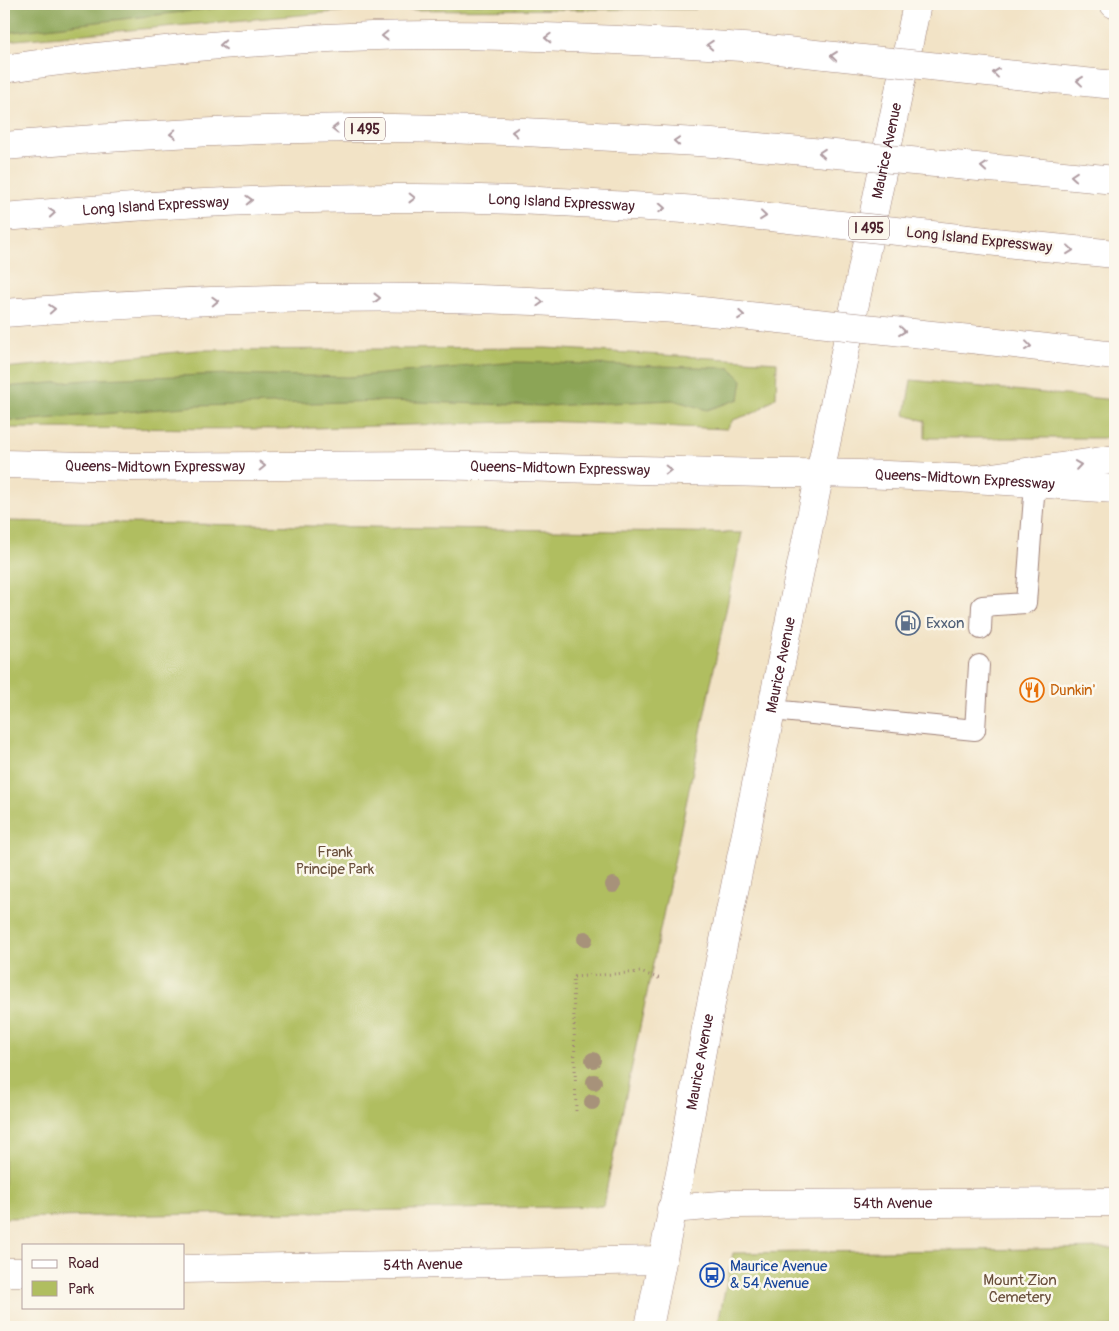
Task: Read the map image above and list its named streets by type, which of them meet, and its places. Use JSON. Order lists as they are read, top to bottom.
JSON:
{
  "streets": {
    "main road": [
      "I 495",
      "Maurice Avenue",
      "Long Island Expressway",
      "Queens-Midtown Expressway",
      "54th Avenue"
    ]
  },
  "crossings": [
    ["Maurice Avenue", "Queens-Midtown Expressway"],
    ["Maurice Avenue", "54th Avenue"]
  ],
  "parks": ["Frank Principe Park", "Mount Zion Cemetery"],
  "places": {
    "fuel station": ["Exxon"],
    "restaurant": ["Dunkin'"],
    "bus stop": ["Maurice Avenue & 54 Avenue"]
  },
  "legend": ["Road", "Park"]
}
